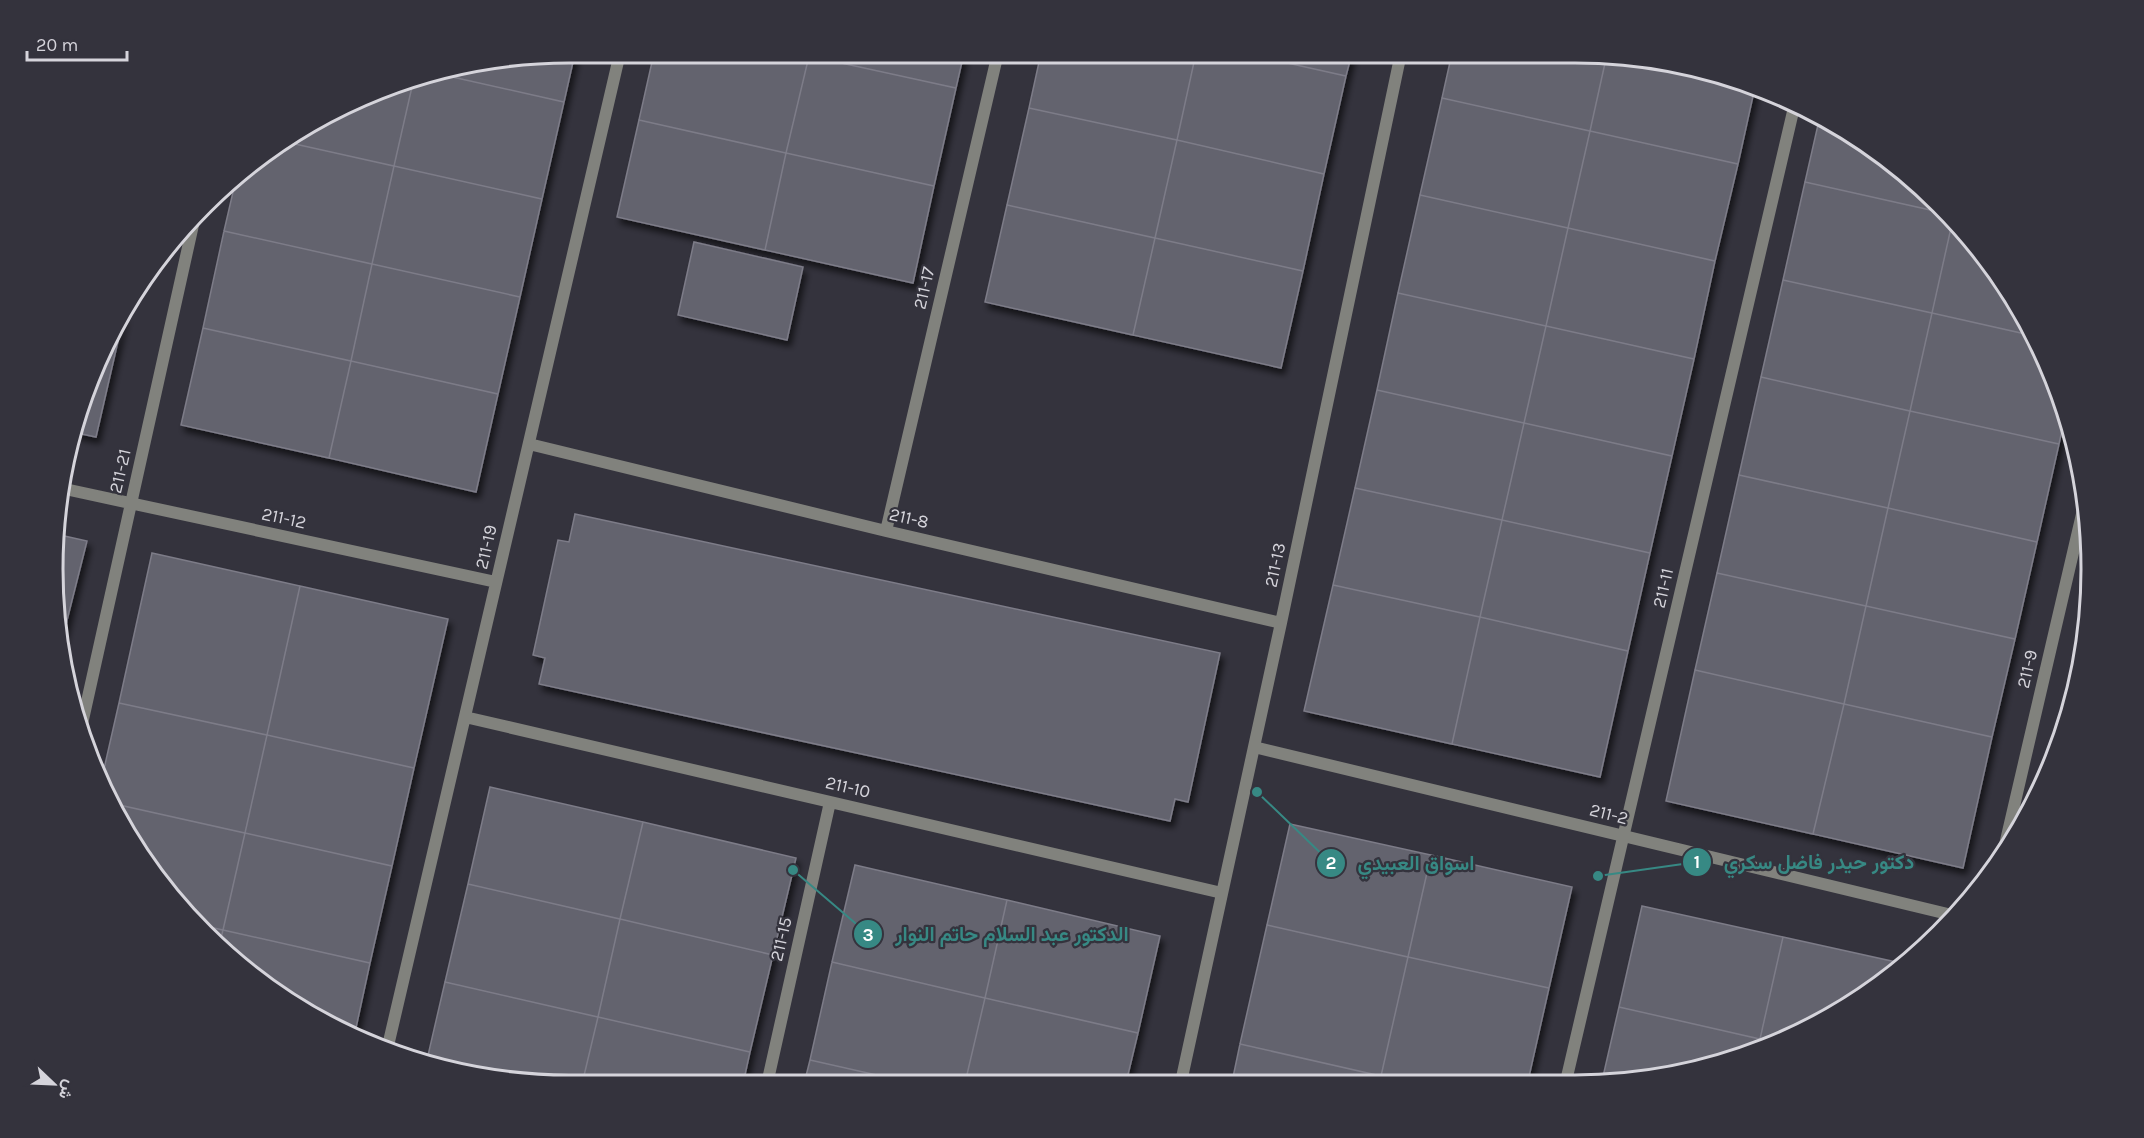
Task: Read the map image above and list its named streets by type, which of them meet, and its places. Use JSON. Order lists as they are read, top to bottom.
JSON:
{
  "streets": {
    "street": [
      "211-17",
      "211-21",
      "211-12",
      "211-8",
      "211-19",
      "211-13",
      "211-11",
      "211-9",
      "211-10",
      "211-2",
      "211-15"
    ]
  },
  "crossings": [
    ["211-17", "211-8"],
    ["211-21", "211-12"],
    ["211-12", "211-19"],
    ["211-8", "211-19"],
    ["211-8", "211-13"],
    ["211-19", "211-10"],
    ["211-13", "211-10"],
    ["211-13", "211-2"],
    ["211-11", "211-2"],
    ["211-10", "211-15"]
  ],
  "places": ["اسواق العبيدي", "الدكتور عبد السلام حاتم النوار", "دكتور حيدر فاضل سكري"],
  "scale_bar": "20 m",
  "north": "bottom right"
}
